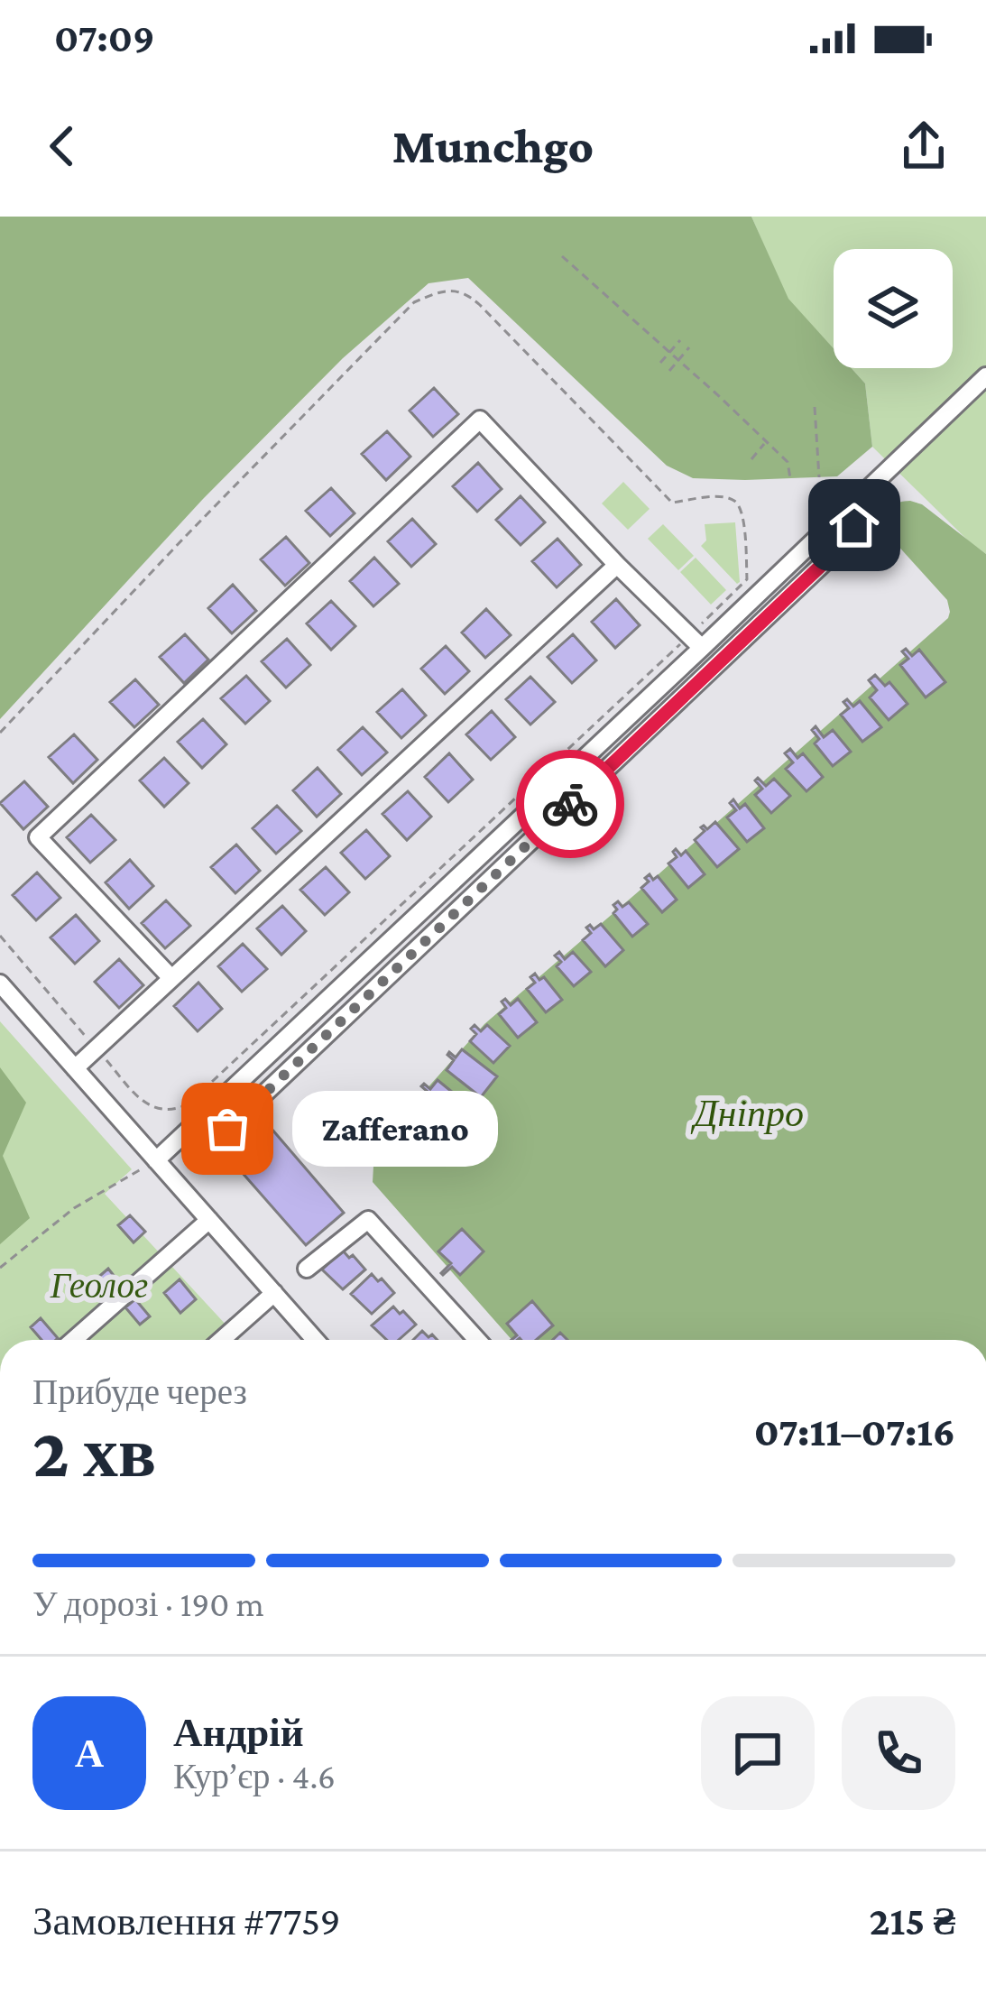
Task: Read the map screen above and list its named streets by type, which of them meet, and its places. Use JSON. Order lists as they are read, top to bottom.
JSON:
{
  "water": ["Дніпро"],
  "parks": ["Геолог"],
  "places": ["Zafferano"],
  "page": {
    "status": "07:09",
    "header": "Munchgo",
    "bubble": "Zafferano",
    "heading": ["2 хв", "Прибуде через", "07:11–07:16"],
    "panel": [
      "Андрій",
      "Кур’єр · 4.6",
      "Замовлення #7759",
      "215 ₴"
    ],
    "bar": "У дорозі · 190 m",
    "round": "А"
  }
}
